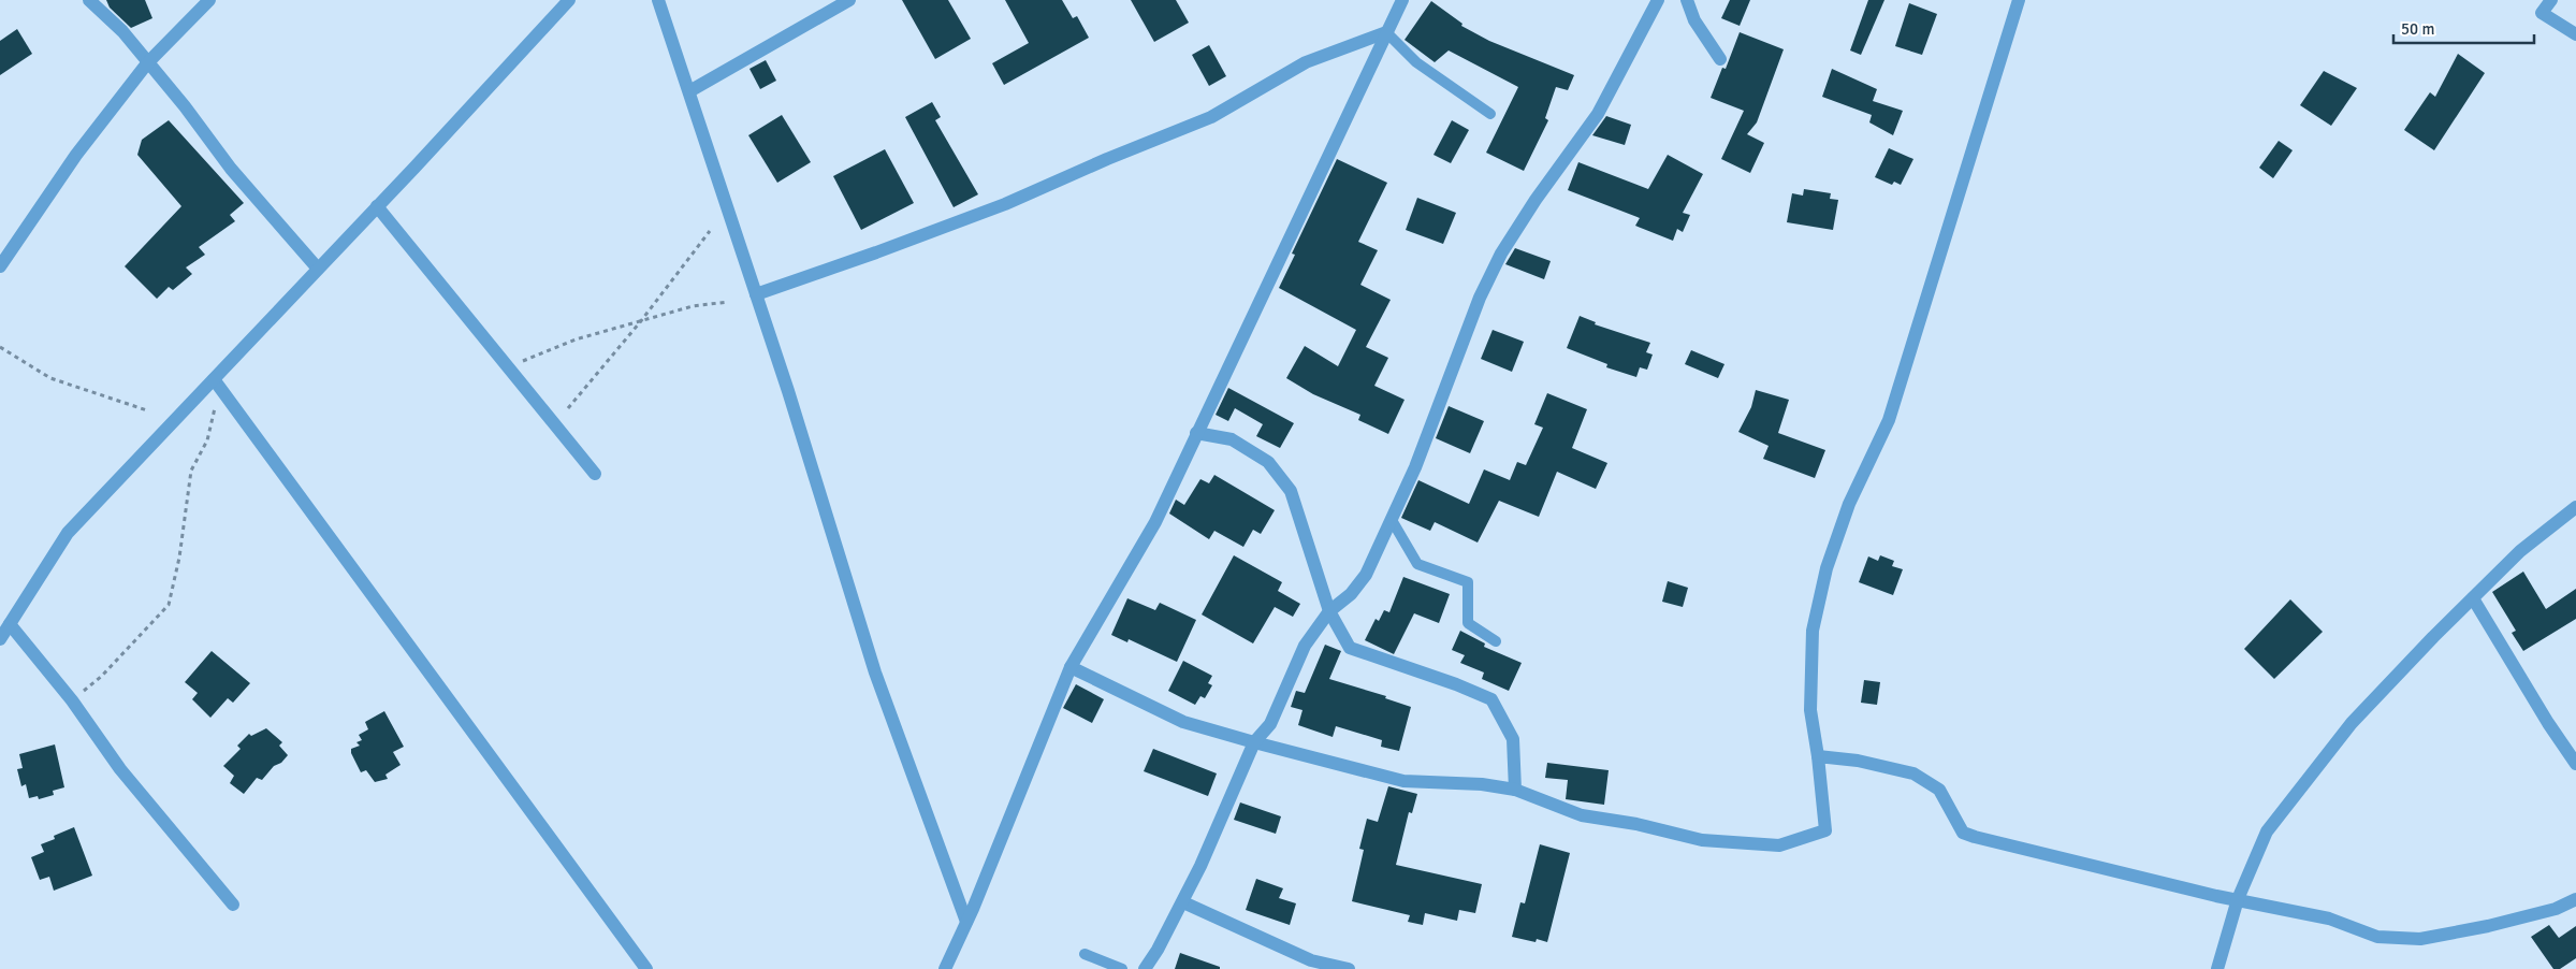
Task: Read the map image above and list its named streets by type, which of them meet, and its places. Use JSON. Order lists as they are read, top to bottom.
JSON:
{
  "scale_bar": "50 m"
}
